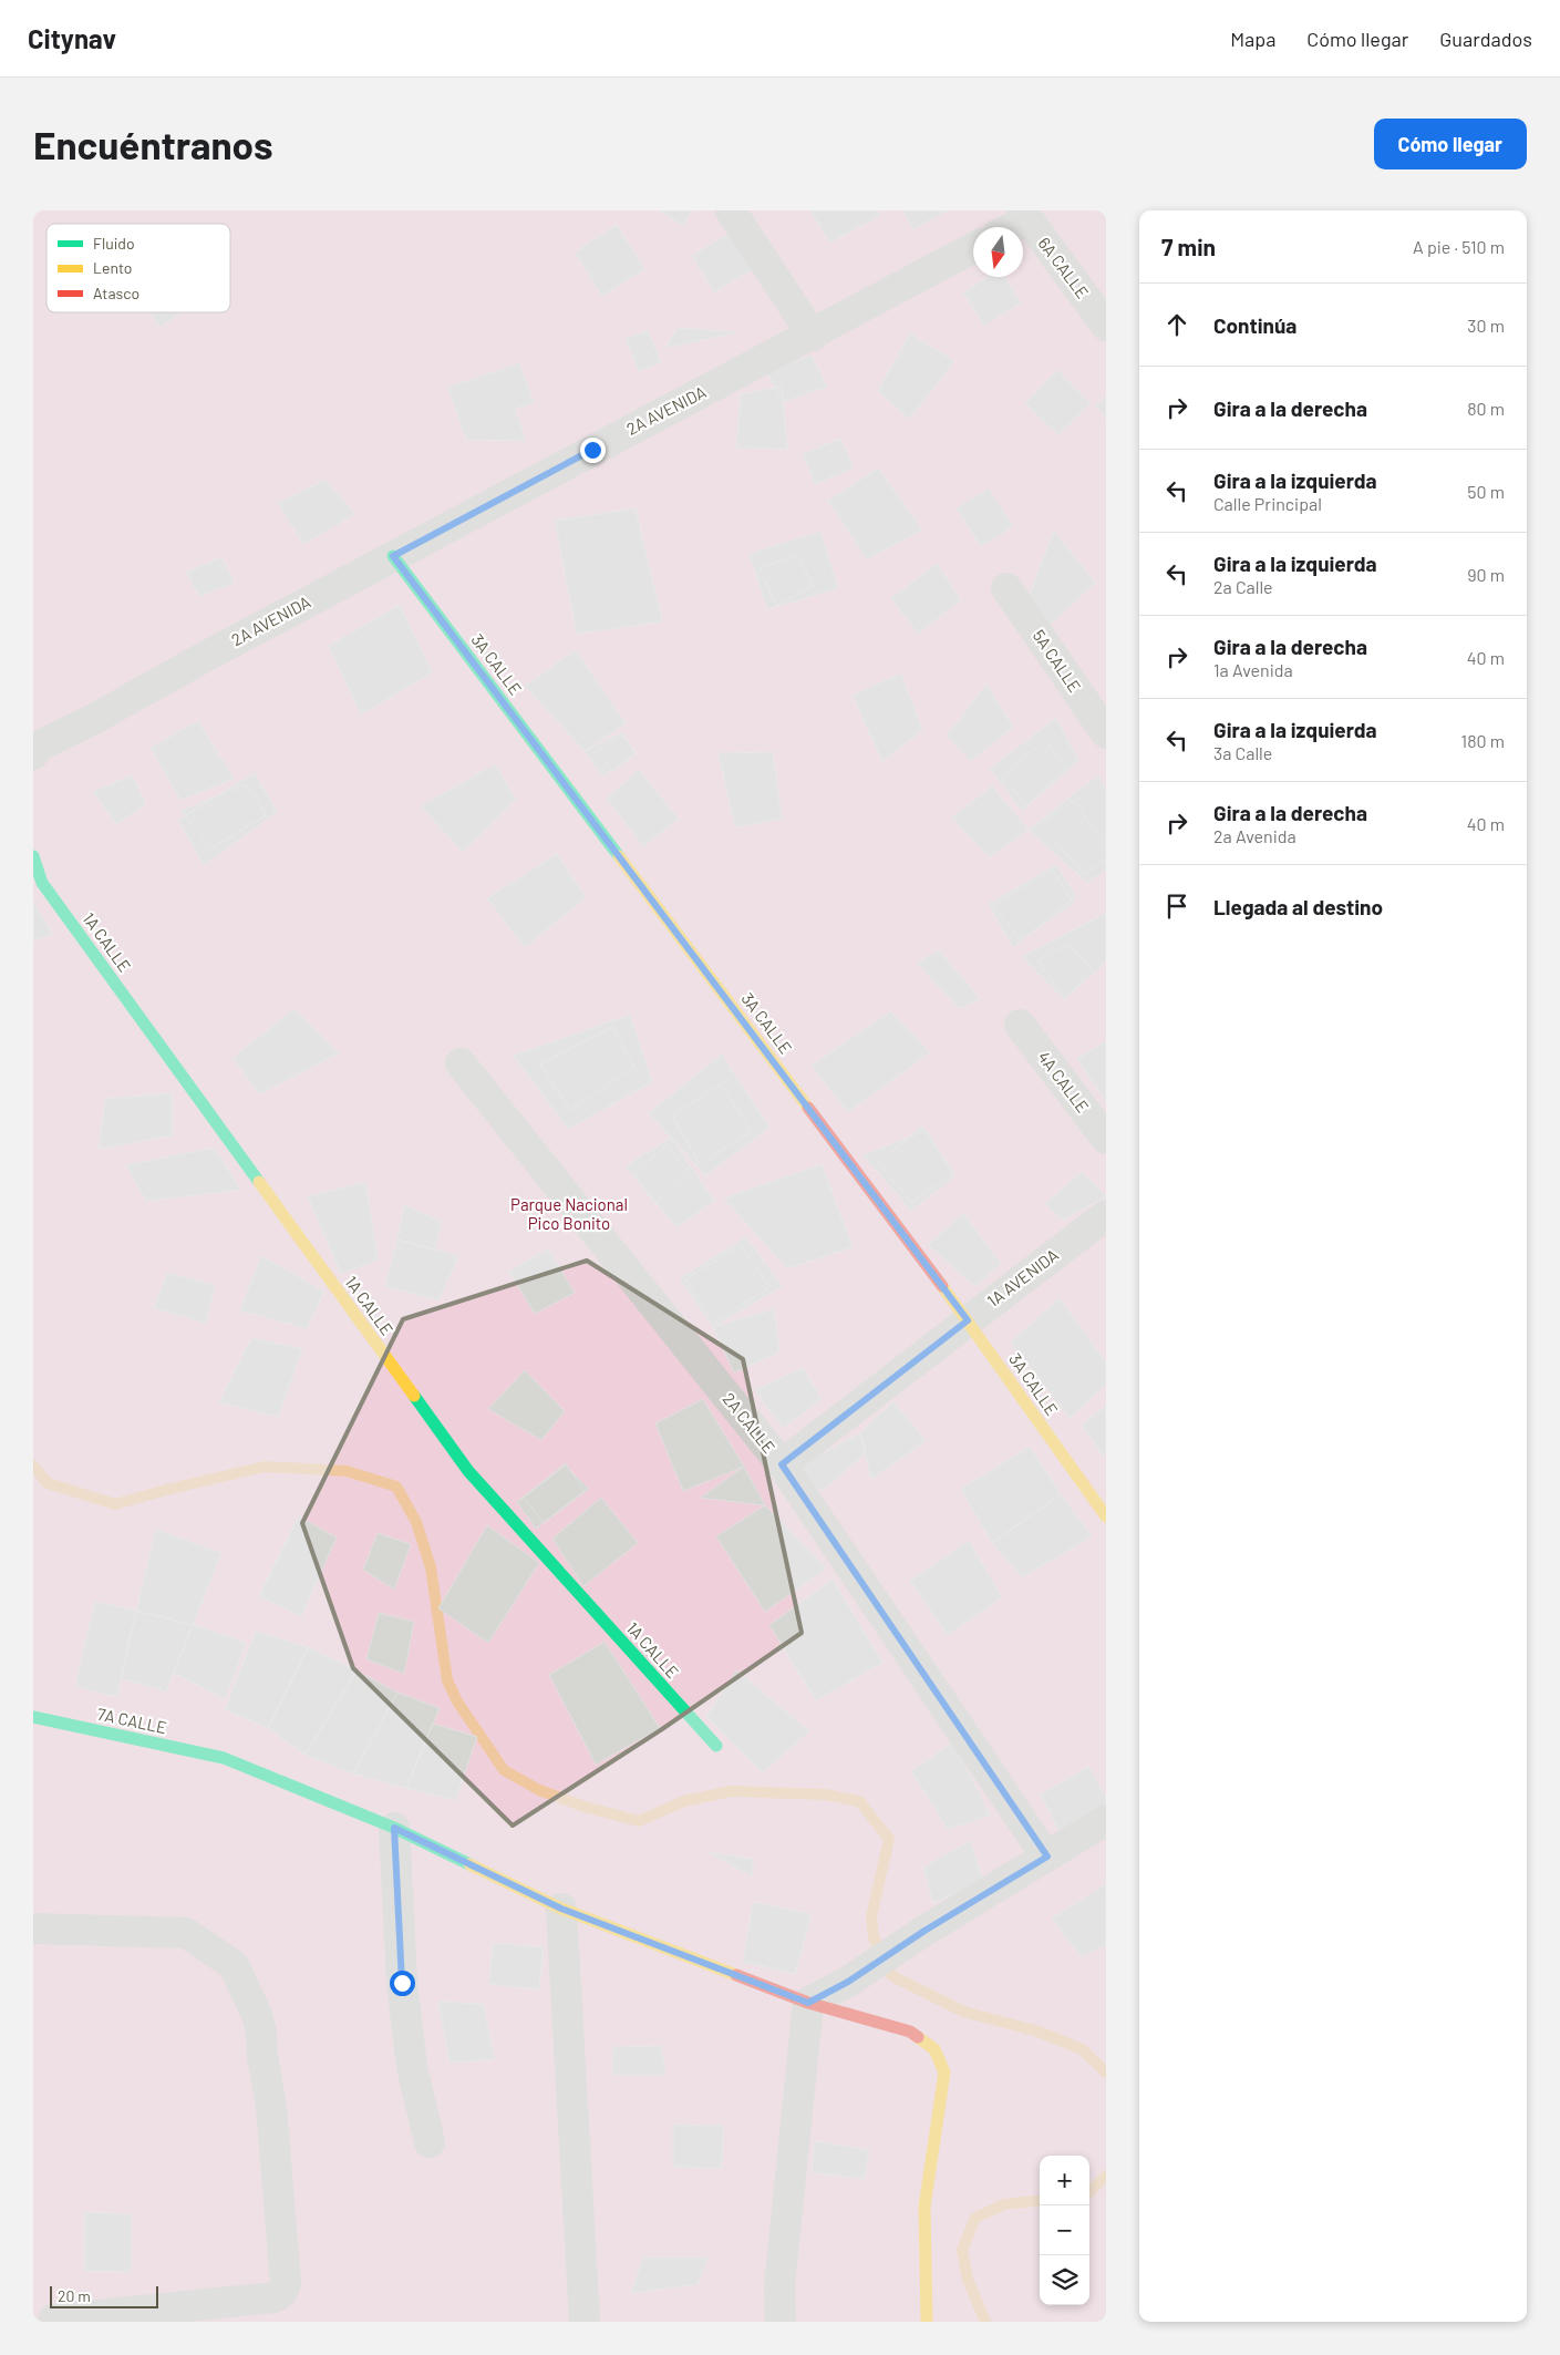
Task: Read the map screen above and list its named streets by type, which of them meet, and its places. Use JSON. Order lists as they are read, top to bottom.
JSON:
{
  "streets": {
    "street": [
      "6A CALLE",
      "2A AVENIDA",
      "5A CALLE",
      "3A CALLE",
      "1A CALLE",
      "4A CALLE",
      "1A AVENIDA",
      "2A CALLE",
      "7A CALLE"
    ]
  },
  "crossings": [
    ["2A AVENIDA", "3A CALLE"],
    ["3A CALLE", "1A AVENIDA"],
    ["1A AVENIDA", "2A CALLE"]
  ],
  "parks": ["Parque Nacional Pico Bonito"],
  "legend": ["Fluido", "Lento", "Atasco"],
  "scale_bar": "20 m",
  "north": "bottom",
  "page": {
    "header": "Citynav",
    "nav": ["Mapa", "Cómo llegar", "Guardados"],
    "buttons": "Cómo llegar",
    "title": "Encuéntranos",
    "heading": ["7 min", "A pie · 510 m"],
    "list": [
      ["Continúa", "30 m"],
      ["Gira a la derecha", "80 m"],
      ["Gira a la izquierda", "Calle Principal", "50 m"],
      ["Gira a la izquierda", "2a Calle", "90 m"],
      ["Gira a la derecha", "1a Avenida", "40 m"],
      ["Gira a la izquierda", "3a Calle", "180 m"],
      ["Gira a la derecha", "2a Avenida", "40 m"],
      "Llegada al destino"
    ],
    "map_buttons": ["+", "−"],
    "scale": "20 m"
  }
}
